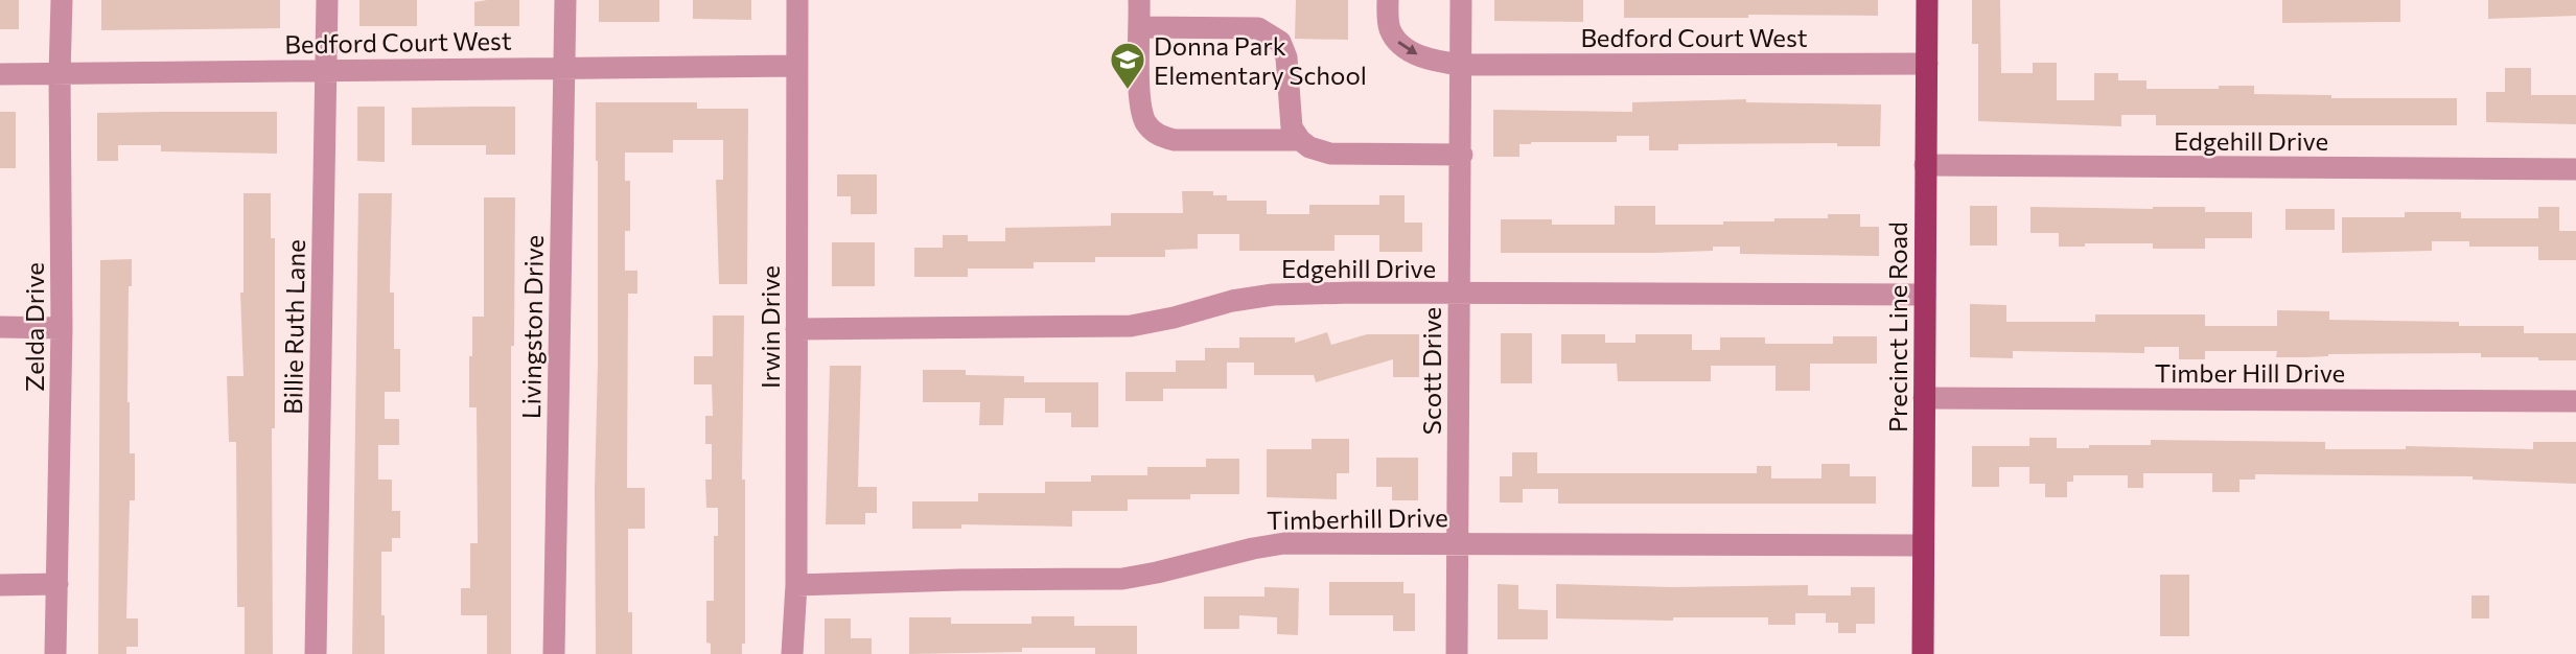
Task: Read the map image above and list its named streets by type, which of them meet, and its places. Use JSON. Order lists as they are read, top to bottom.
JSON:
{
  "streets": {
    "main road": ["Precinct Line Road"],
    "street": [
      "Bedford Court West",
      "Edgehill Drive",
      "Zelda Drive",
      "Billie Ruth Lane",
      "Livingston Drive",
      "Irwin Drive",
      "Scott Drive",
      "Timber Hill Drive",
      "Timberhill Drive"
    ]
  },
  "crossings": [
    ["Bedford Court West", "Zelda Drive"],
    ["Bedford Court West", "Billie Ruth Lane"],
    ["Bedford Court West", "Livingston Drive"],
    ["Bedford Court West", "Irwin Drive"],
    ["Bedford Court West", "Precinct Line Road"],
    ["Bedford Court West", "Scott Drive"],
    ["Edgehill Drive", "Irwin Drive"],
    ["Edgehill Drive", "Precinct Line Road"],
    ["Edgehill Drive", "Scott Drive"],
    ["Irwin Drive", "Timberhill Drive"],
    ["Precinct Line Road", "Timber Hill Drive"],
    ["Precinct Line Road", "Timberhill Drive"],
    ["Scott Drive", "Timberhill Drive"]
  ],
  "places": {
    "school or university": ["Donna Park Elementary School"]
  }
}
